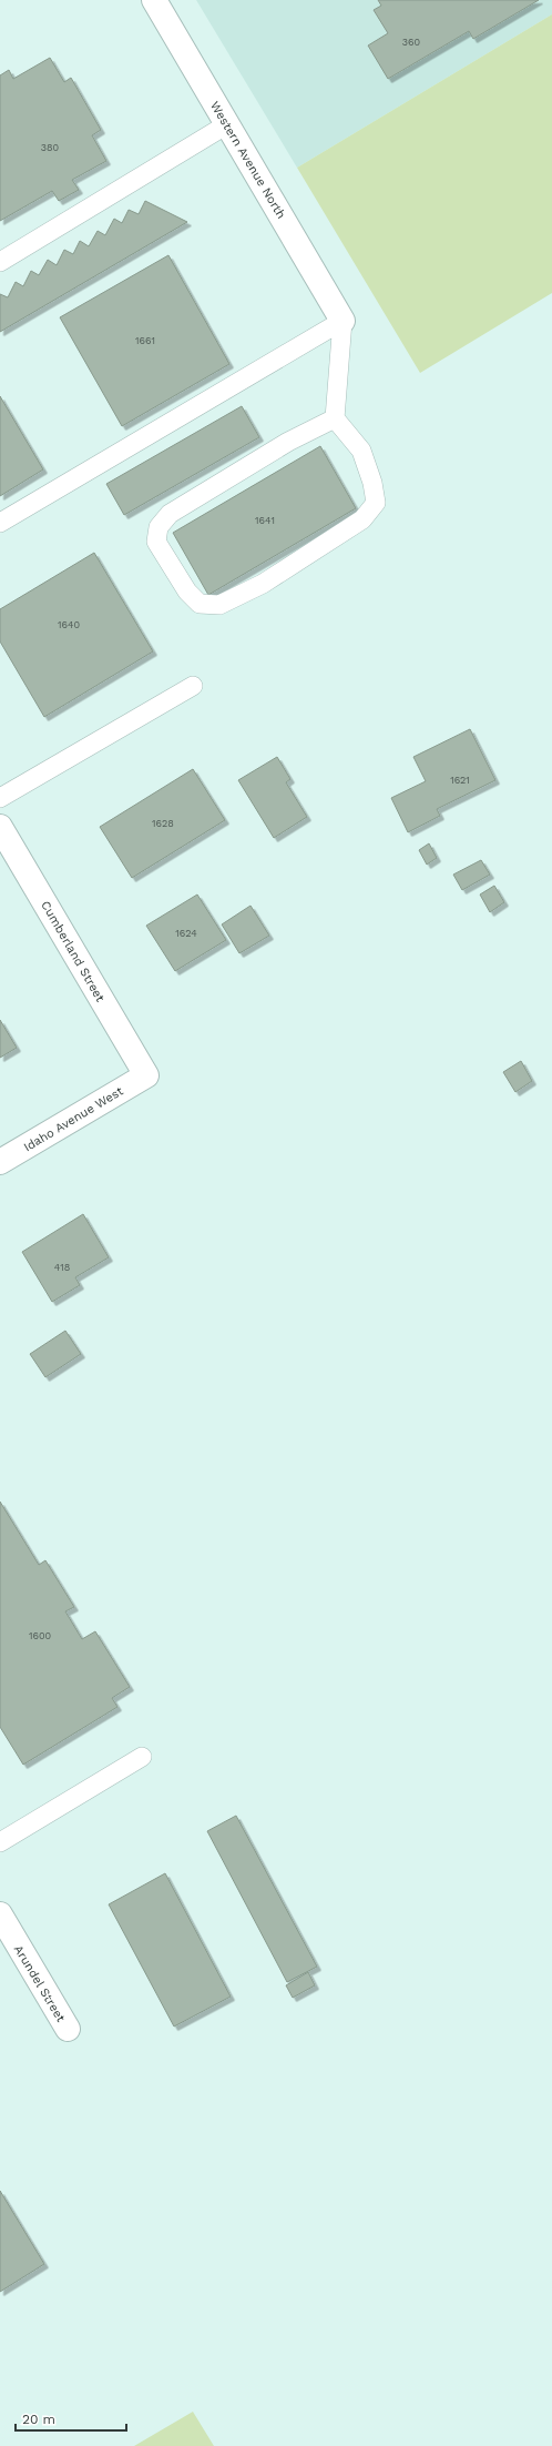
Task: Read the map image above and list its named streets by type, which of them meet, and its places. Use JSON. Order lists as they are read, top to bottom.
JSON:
{
  "streets": {
    "street": [
      "Western Avenue North",
      "Cumberland Street",
      "Idaho Avenue West",
      "Arundel Street"
    ]
  },
  "crossings": [
    ["Cumberland Street", "Idaho Avenue West"]
  ],
  "house_numbers": [
    "360",
    "380",
    "1661",
    "1641",
    "1640",
    "1621",
    "1628",
    "1624",
    "418",
    "1600"
  ],
  "scale_bar": "20 m"
}
